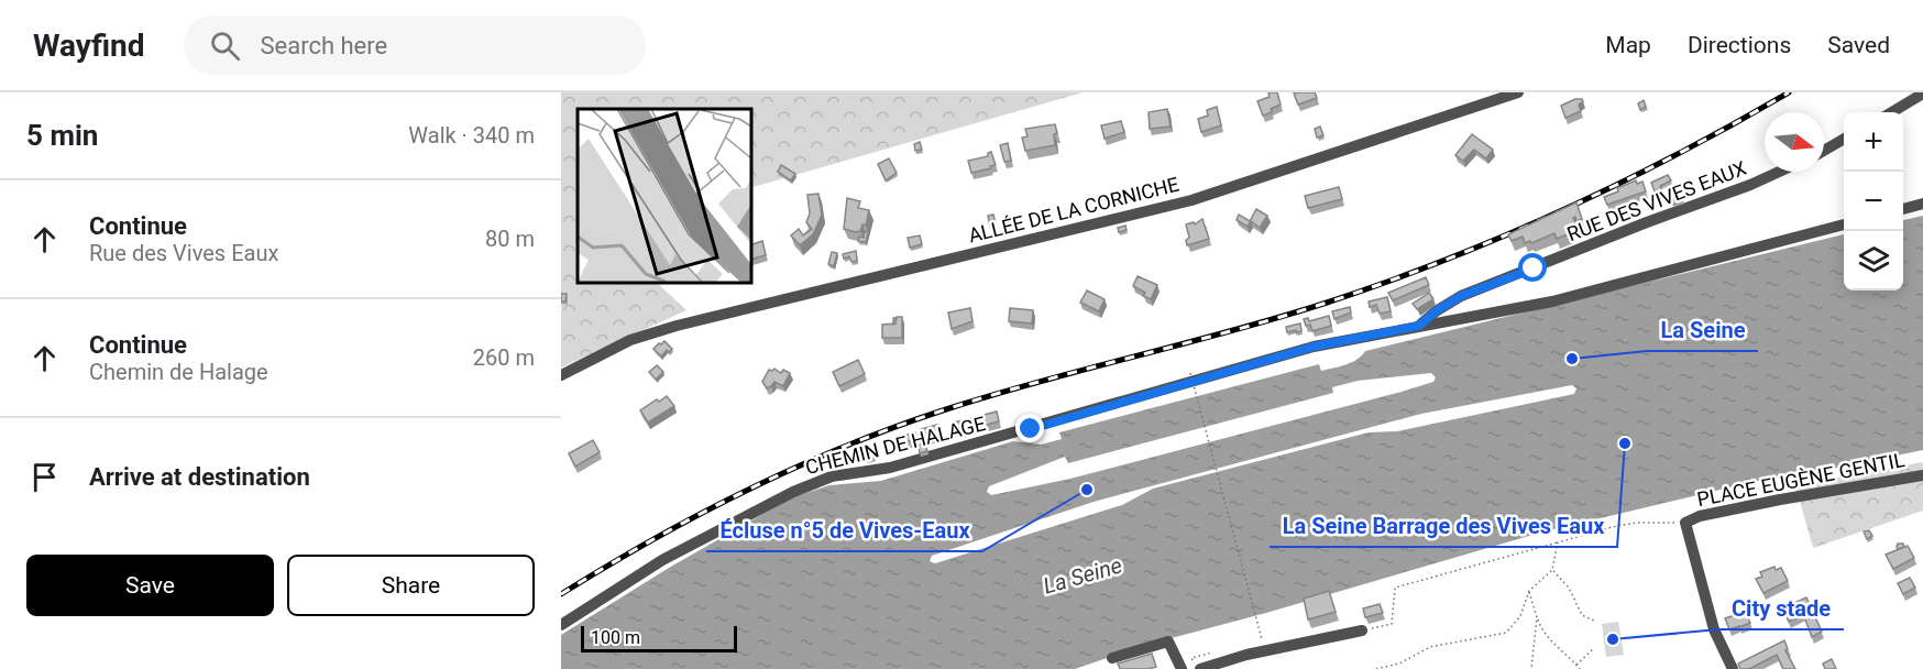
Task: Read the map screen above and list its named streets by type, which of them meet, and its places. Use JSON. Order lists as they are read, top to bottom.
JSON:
{
  "streets": {
    "street": [
      "RUE DES VIVES EAUX",
      "ALLÉE DE LA CORNICHE",
      "CHEMIN DE HALAGE",
      "PLACE EUGÈNE GENTIL"
    ]
  },
  "crossings": [
    ["RUE DES VIVES EAUX", "CHEMIN DE HALAGE"]
  ],
  "water": ["La Seine"],
  "places": [
    "La Seine",
    "La Seine Barrage des Vives Eaux",
    "Écluse n°5 de Vives-Eaux",
    "City stade"
  ],
  "scale_bar": "100 m",
  "north": "right",
  "page": {
    "header": "Wayfind",
    "search": "Search here",
    "nav": ["Map", "Directions", "Saved"],
    "heading": ["5 min", "Walk · 340 m"],
    "map_buttons": ["+", "−"],
    "list": [
      ["Continue", "Rue des Vives Eaux", "80 m"],
      ["Continue", "Chemin de Halage", "260 m"],
      "Arrive at destination"
    ],
    "buttons": ["Save", "Share"],
    "scale": "100 m"
  }
}
